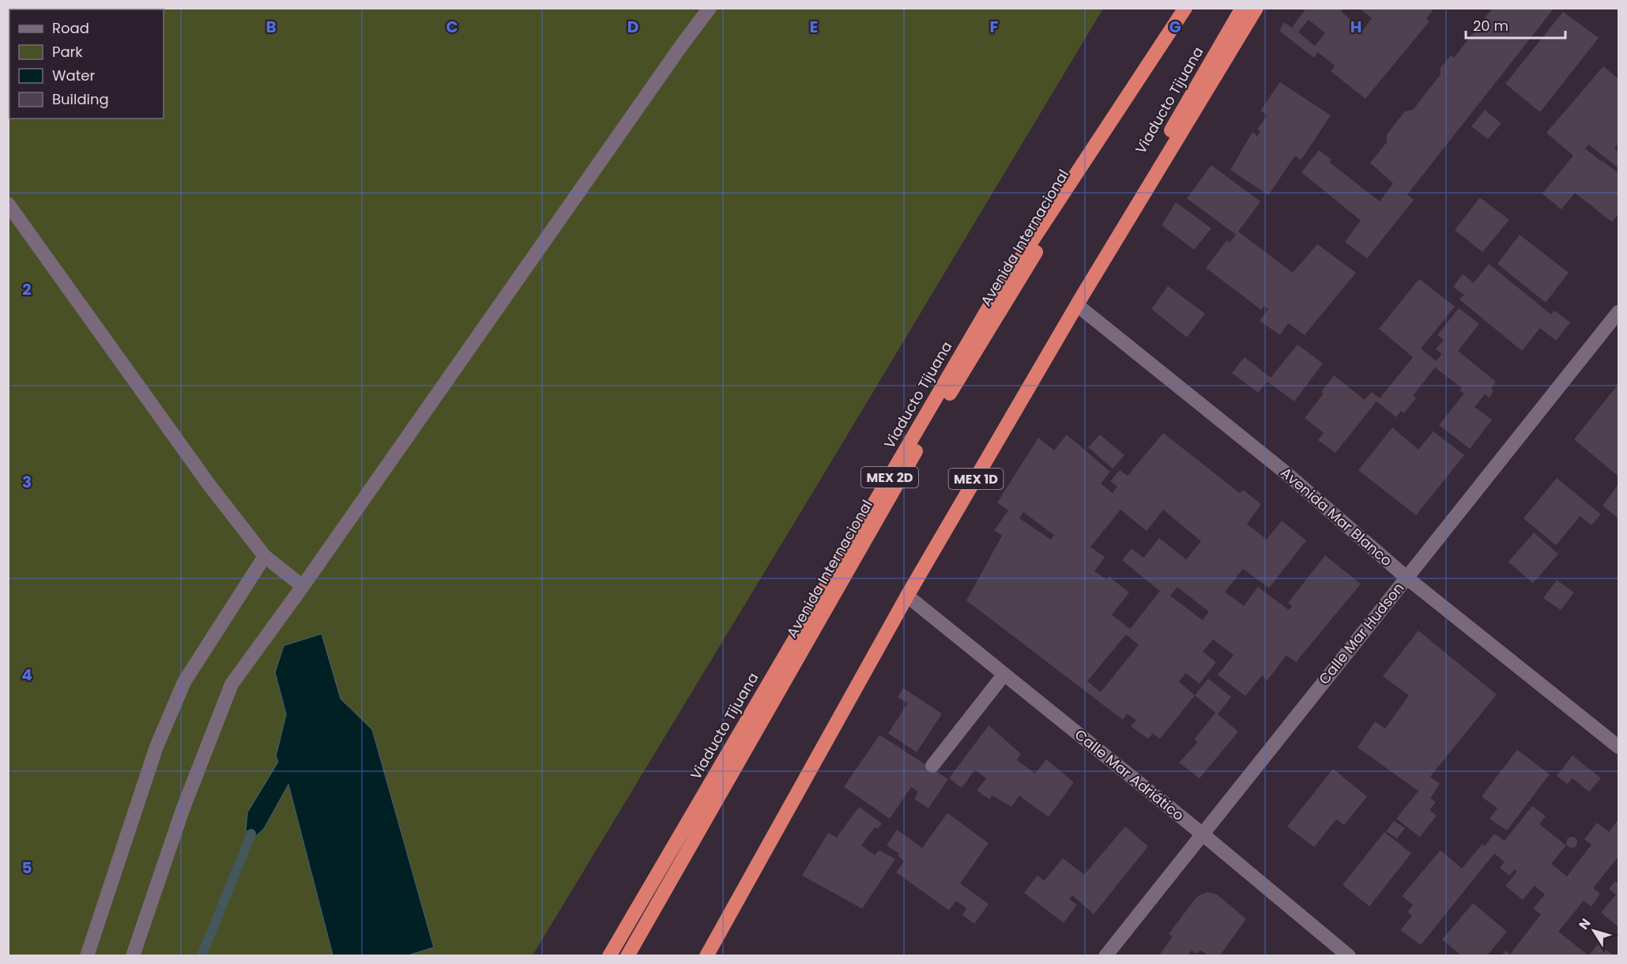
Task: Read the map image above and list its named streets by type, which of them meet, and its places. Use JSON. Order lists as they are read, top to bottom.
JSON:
{
  "streets": {
    "highway": [
      "Viaducto Tijuana",
      "Avenida Internacional",
      "MEX 2D",
      "MEX 1D"
    ],
    "street": ["Avenida Mar Blanco", "Calle Mar Hudson", "Calle Mar Adriático"]
  },
  "crossings": [
    ["Viaducto Tijuana", "Avenida Internacional"],
    ["MEX 1D", "Avenida Mar Blanco"],
    ["MEX 1D", "Calle Mar Adriático"],
    ["Avenida Mar Blanco", "Calle Mar Hudson"],
    ["Calle Mar Hudson", "Calle Mar Adriático"]
  ],
  "legend": [
    "Road",
    "Park",
    "Water",
    "Building"
  ],
  "scale_bar": "20 m",
  "north": "top left",
  "grid": {
    "columns": [
      "B",
      "C",
      "D",
      "E",
      "F",
      "G",
      "H"
    ],
    "rows": [
      "2",
      "3",
      "4",
      "5"
    ]
  }
}
